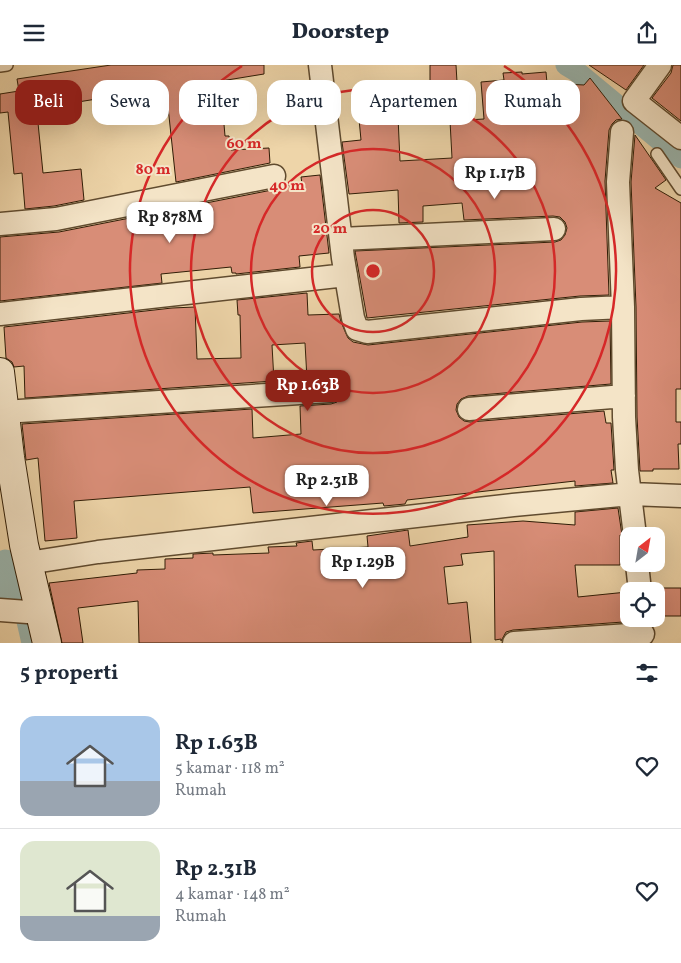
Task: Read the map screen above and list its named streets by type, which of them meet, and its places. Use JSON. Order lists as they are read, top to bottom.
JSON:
{
  "north": "top right",
  "page": {
    "header": "Doorstep",
    "chip": [
      "Beli",
      "Sewa",
      "Filter",
      "Baru",
      "Apartemen",
      "Rumah"
    ],
    "price": [
      "Rp 1.17B",
      "Rp 878M",
      "Rp 1.63B",
      "Rp 2.31B",
      "Rp 1.29B"
    ],
    "heading": "5 properti",
    "list": [
      {
        "name": "Rp 1.63B",
        "note": "5 kamar · 118 m² · Rumah"
      },
      {
        "name": "Rp 2.31B",
        "note": "4 kamar · 148 m² · Rumah"
      }
    ]
  },
  "rings": [
    "60 m",
    "80 m",
    "40 m",
    "20 m"
  ]
}
